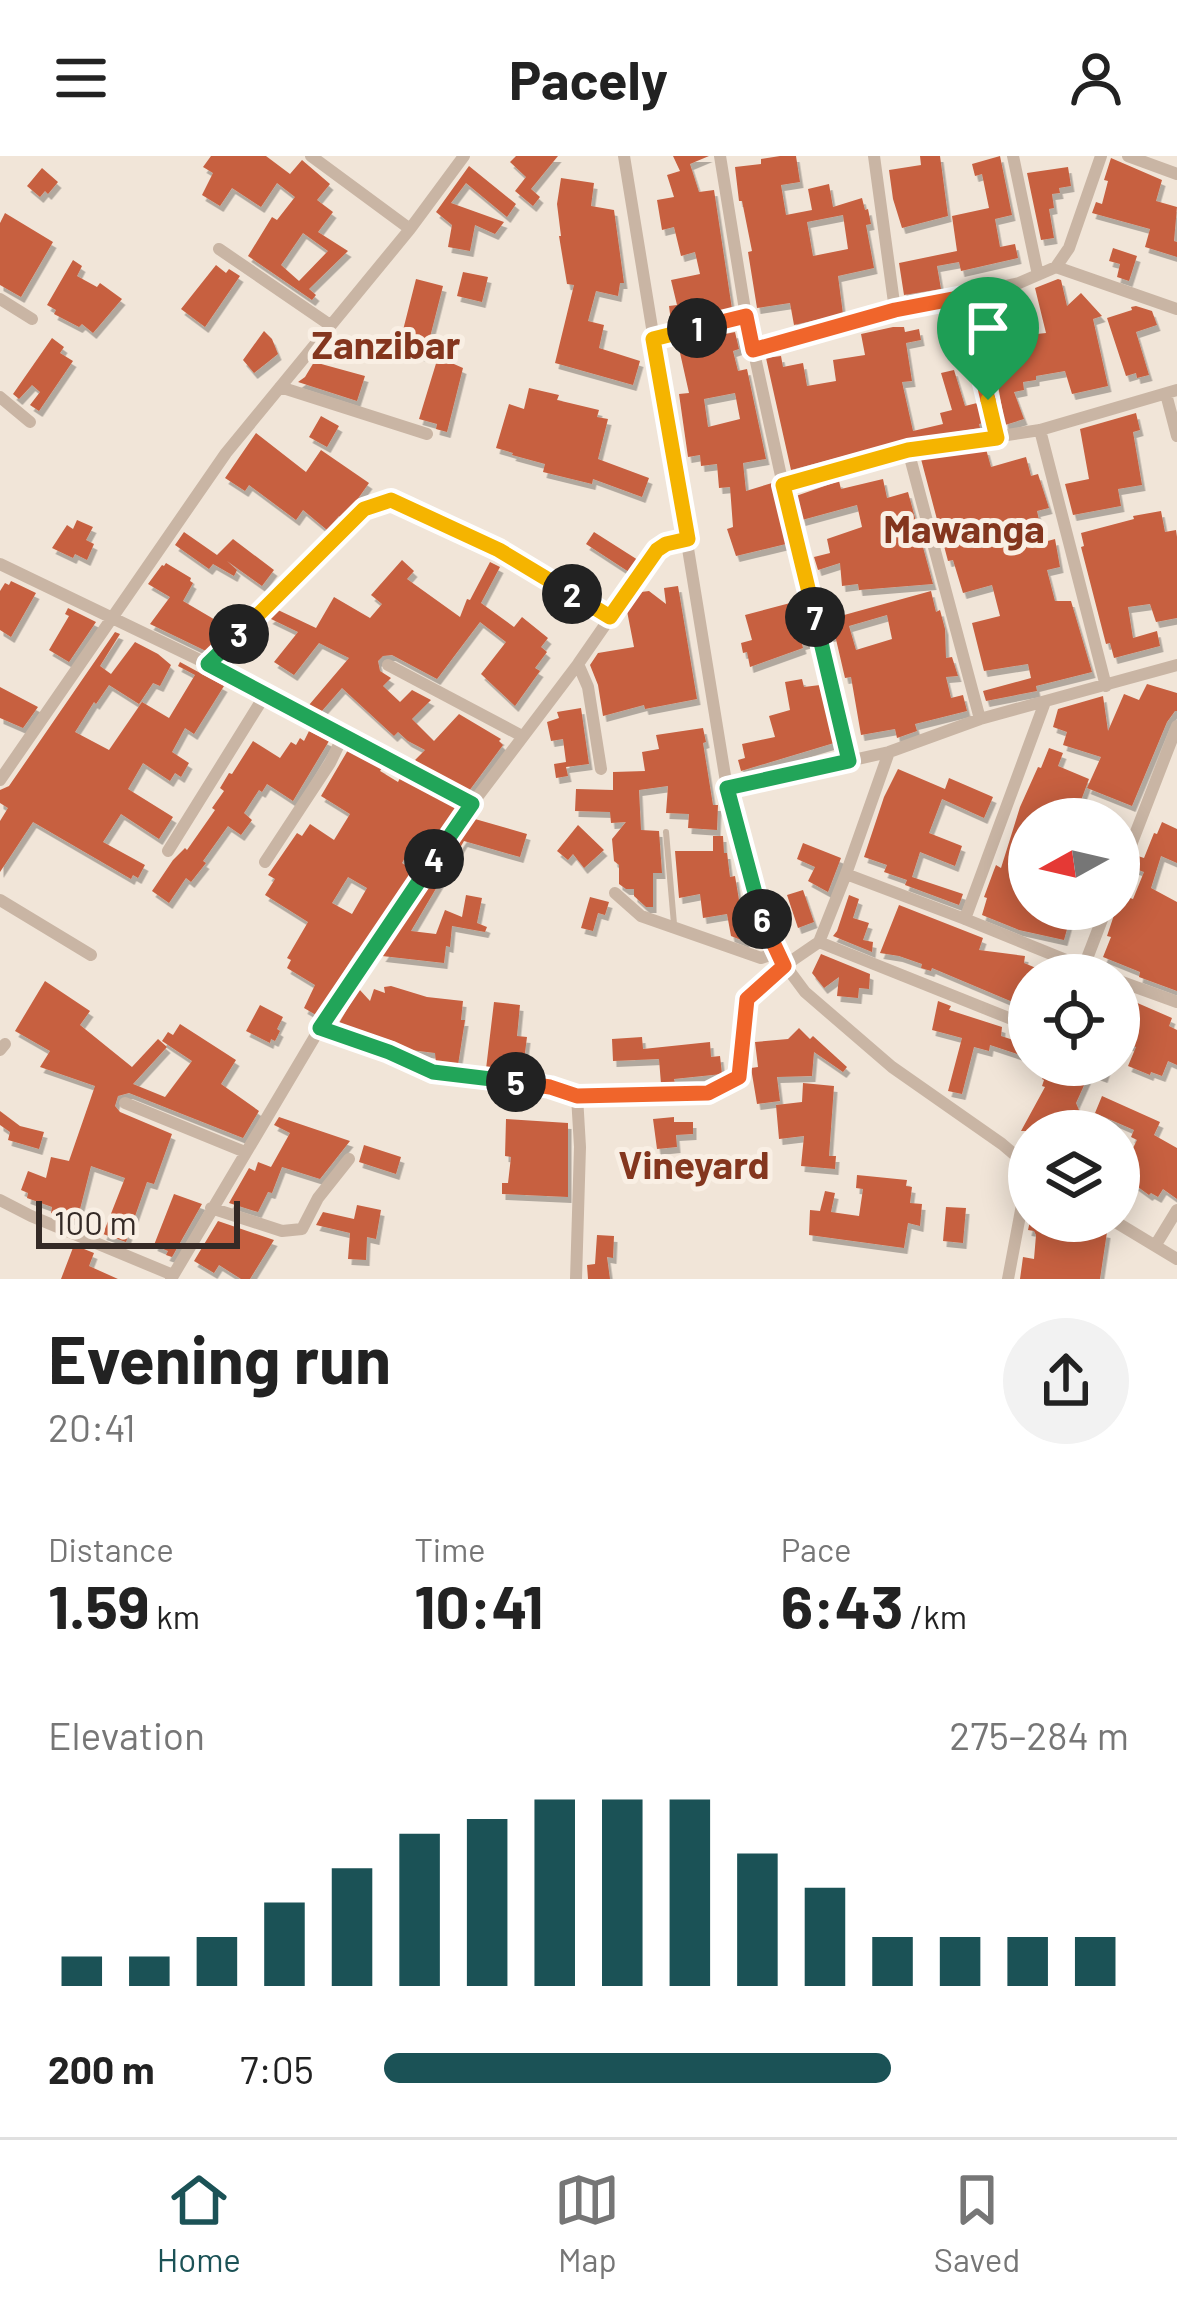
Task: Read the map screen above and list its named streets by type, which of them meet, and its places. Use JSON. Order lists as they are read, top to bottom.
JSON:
{
  "districts": ["Zanzibar", "Mawanga", "Vineyard"],
  "scale_bar": "100 m",
  "north": "left",
  "page": {
    "header": "Pacely",
    "pins": [
      "1",
      "2",
      "7",
      "3",
      "4",
      "6",
      "5"
    ],
    "scale": "100 m",
    "heading": ["Evening run", "20:41"],
    "stats": [
      ["Distance", "1.59 km"],
      ["Time", "10:41"],
      ["Pace", "6:43 /km"]
    ],
    "chart": ["Elevation", "275–284 m"],
    "list": [
      {
        "name": "200 m",
        "note": "7:05"
      }
    ],
    "tabs": ["Home", "Map", "Saved"]
  }
}
